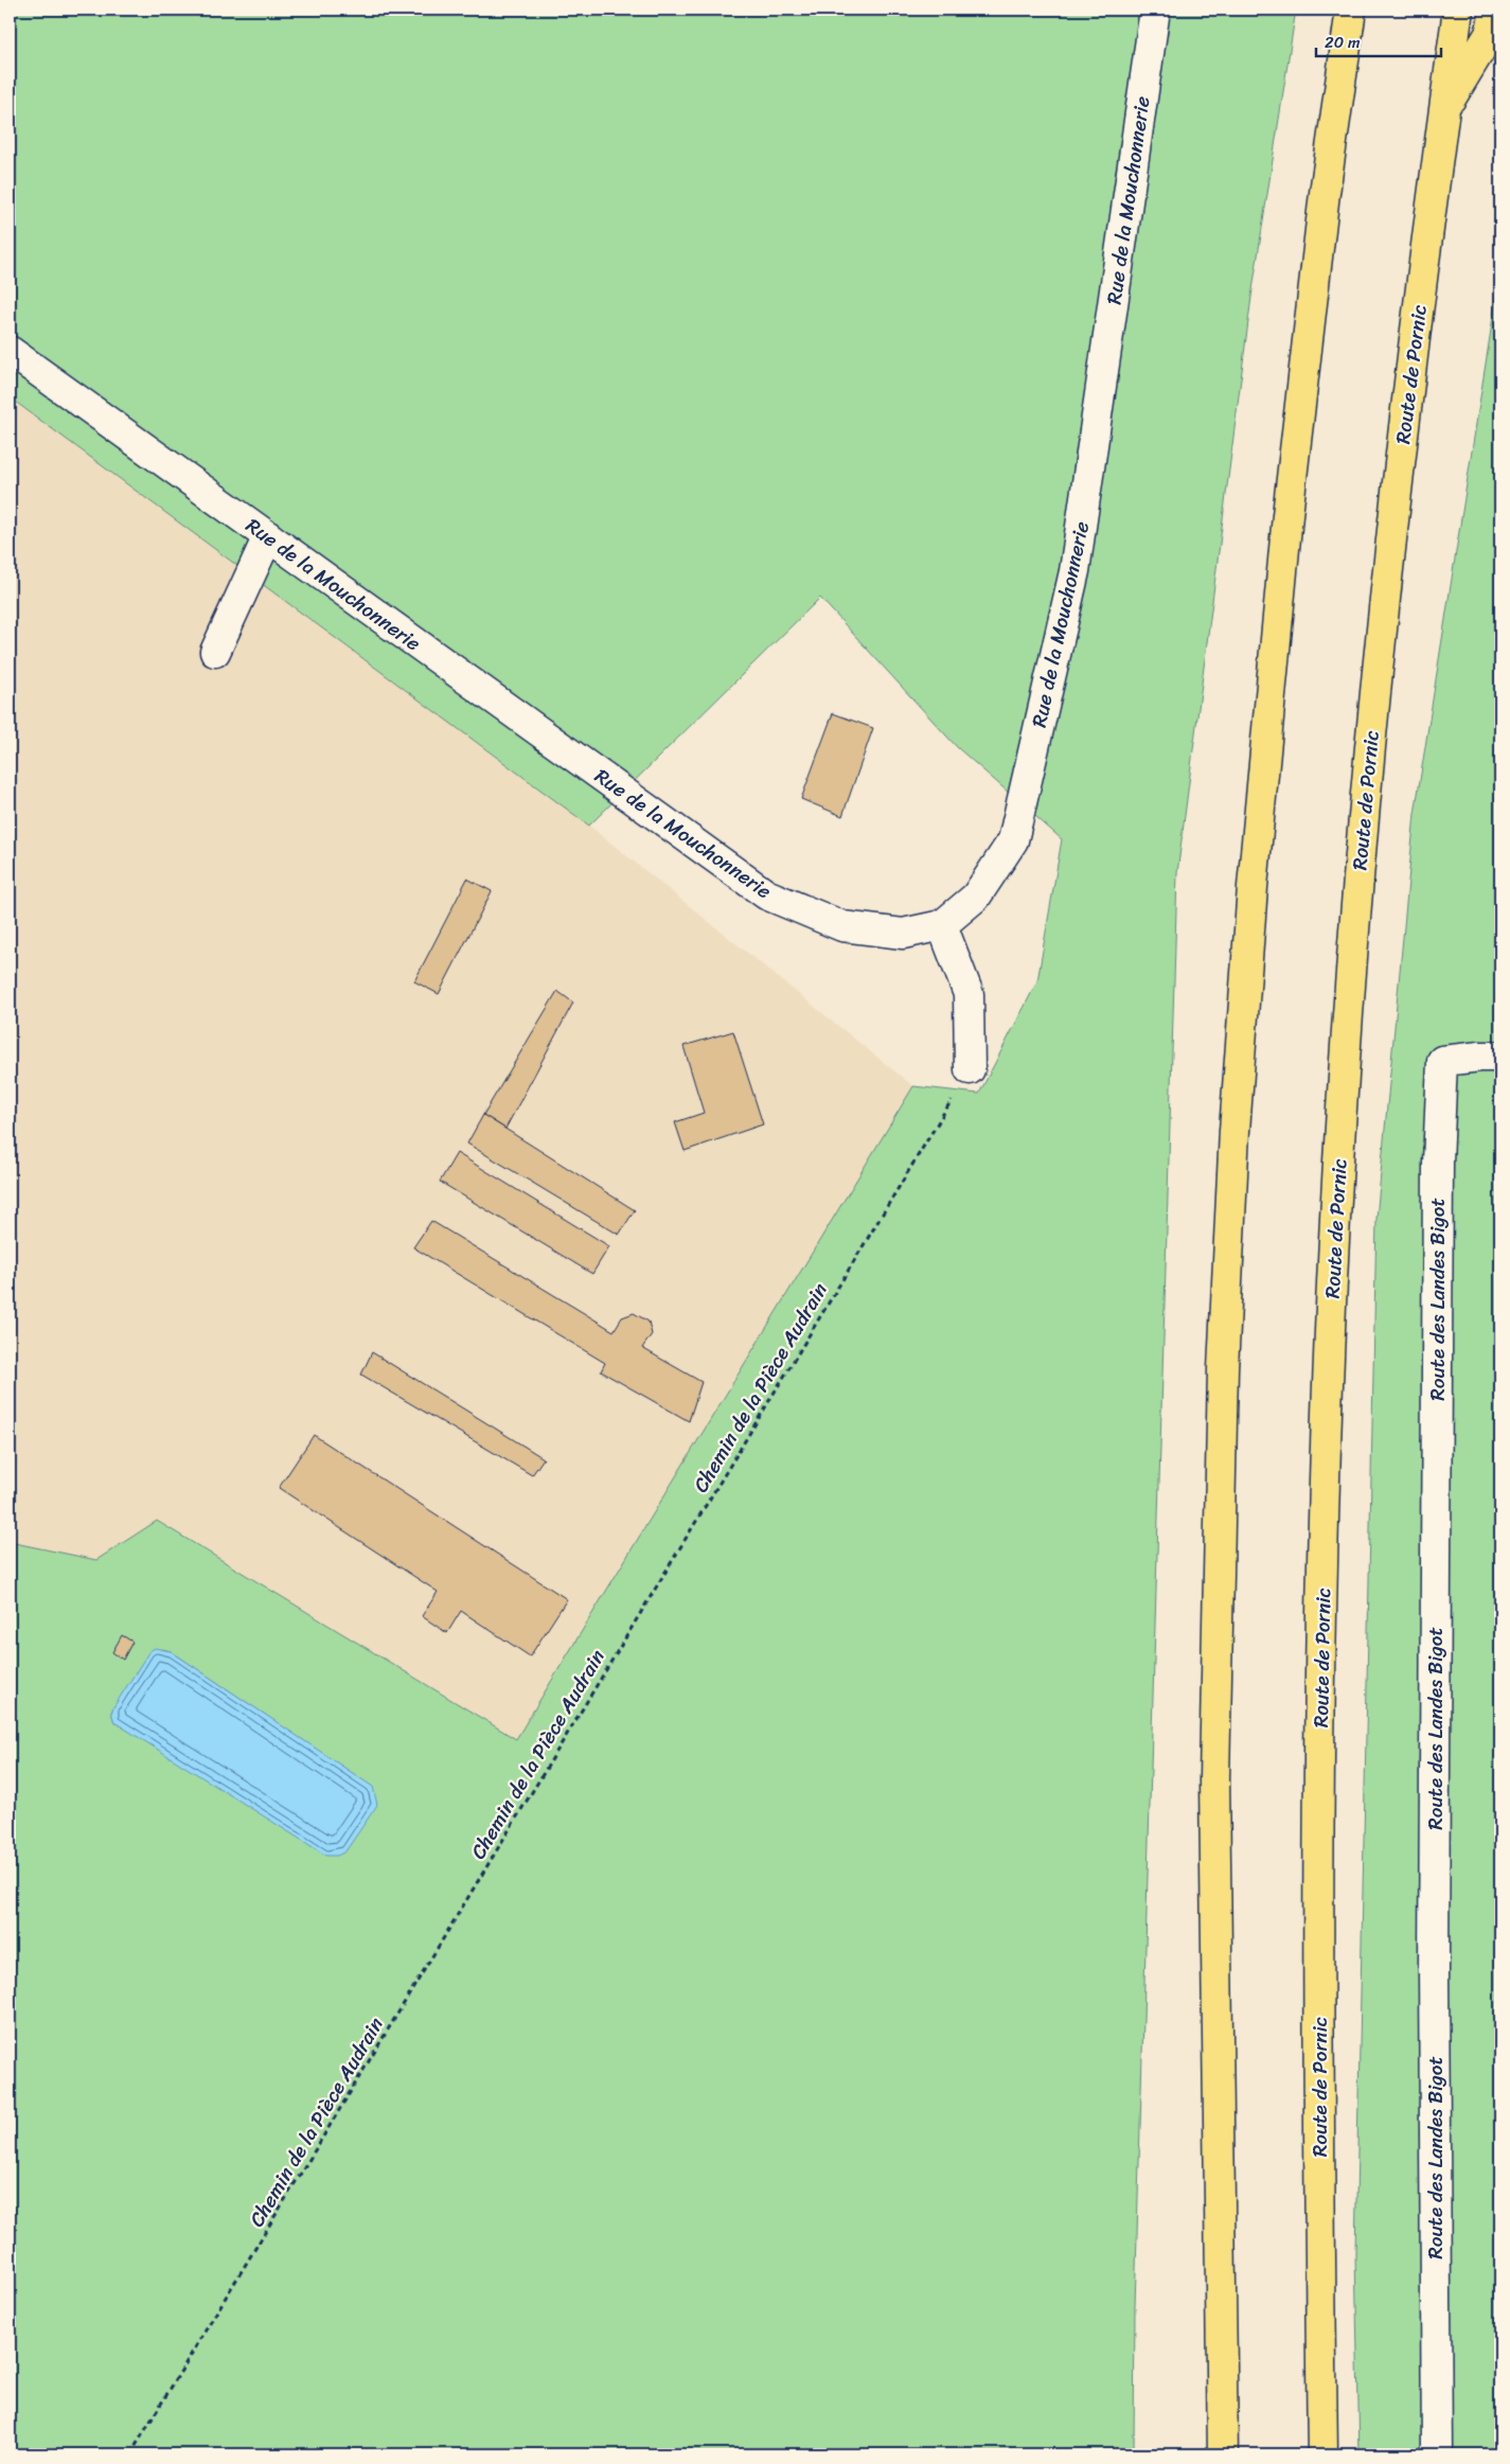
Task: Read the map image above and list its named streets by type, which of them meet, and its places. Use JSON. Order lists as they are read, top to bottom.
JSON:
{
  "streets": {
    "highway": ["Route de Pornic"],
    "street": ["Rue de la Mouchonnerie", "Route des Landes Bigot"],
    "path": ["Chemin de la Pièce Audrain"]
  },
  "scale_bar": "20 m"
}
